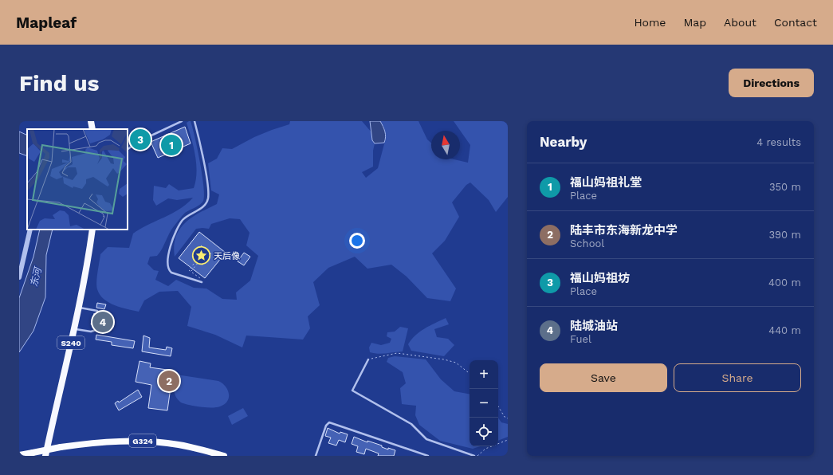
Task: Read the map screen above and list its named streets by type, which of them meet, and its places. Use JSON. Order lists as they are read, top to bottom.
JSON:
{
  "streets": {
    "highway": ["G324"],
    "main road": ["S240"]
  },
  "water": ["东河"],
  "places": {
    "place": ["天后像"]
  },
  "north": "top",
  "page": {
    "header": "Mapleaf",
    "nav": [
      "Home",
      "Map",
      "About",
      "Contact"
    ],
    "buttons": [
      "Directions",
      ["Save", "Share"]
    ],
    "title": "Find us",
    "heading": ["Nearby", "4 results"],
    "pins": [
      "3",
      "1",
      "4",
      "2"
    ],
    "list": [
      {
        "mark": "1",
        "name": "福山妈祖礼堂",
        "note": "Place",
        "value": "350 m"
      },
      {
        "mark": "2",
        "name": "陆丰市东海新龙中学",
        "note": "School",
        "value": "390 m"
      },
      {
        "mark": "3",
        "name": "福山妈祖坊",
        "note": "Place",
        "value": "400 m"
      },
      {
        "mark": "4",
        "name": "陆城油站",
        "note": "Fuel",
        "value": "440 m"
      }
    ],
    "map_buttons": ["+", "−"]
  }
}
